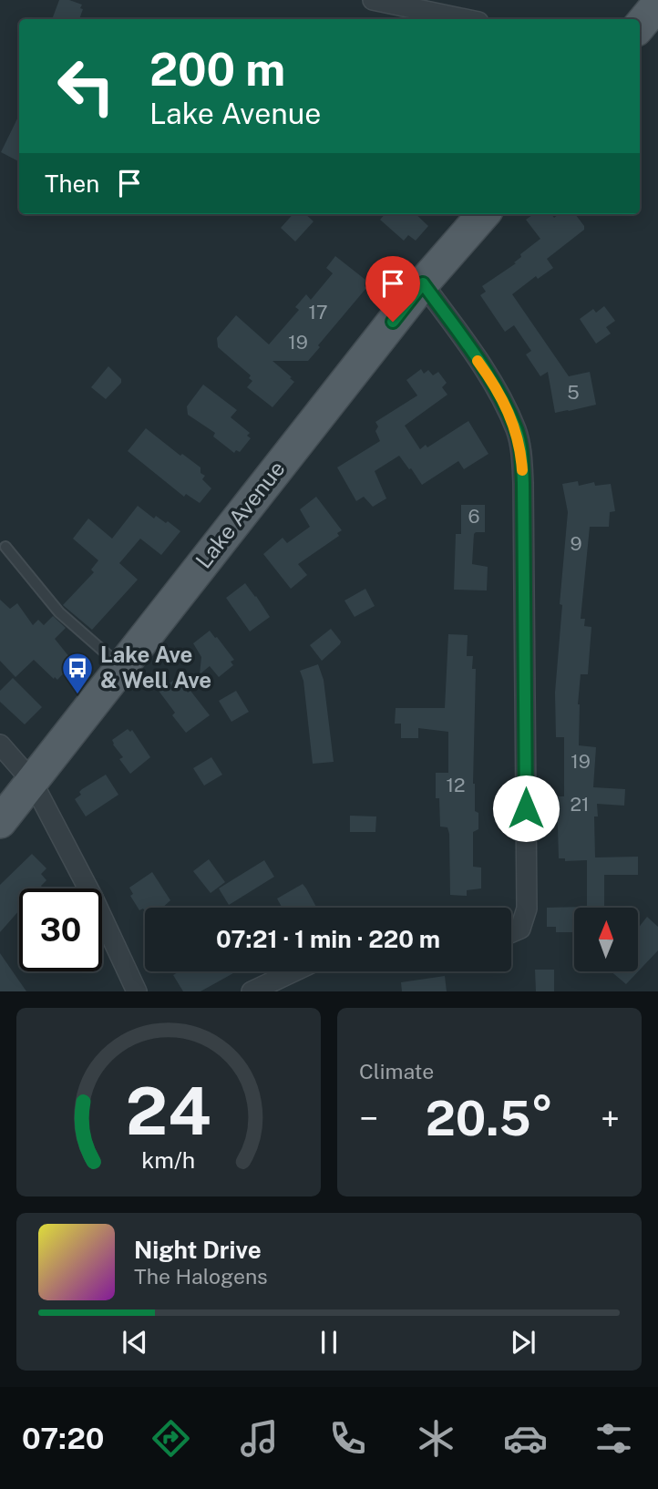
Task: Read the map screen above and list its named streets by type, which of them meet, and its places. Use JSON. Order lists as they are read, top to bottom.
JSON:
{
  "streets": {
    "main road": ["Lake Avenue"]
  },
  "places": {
    "bus stop": ["Lake Ave & Well Ave"]
  },
  "house_numbers": [
    "17",
    "19",
    "5",
    "6",
    "9",
    "19",
    "12",
    "21"
  ],
  "north": "top",
  "page": {
    "turn": ["200 m", "Lake Avenue"],
    "then": "Then",
    "limit": "30",
    "trip": "07:21 · 1 min · 220 m",
    "tile": "Climate",
    "heat": ["−", "20.5°", "+"],
    "song": ["Night Drive", "The Halogens"],
    "tabs": "07:20",
    "gauge": ["24", "km/h"]
  }
}
